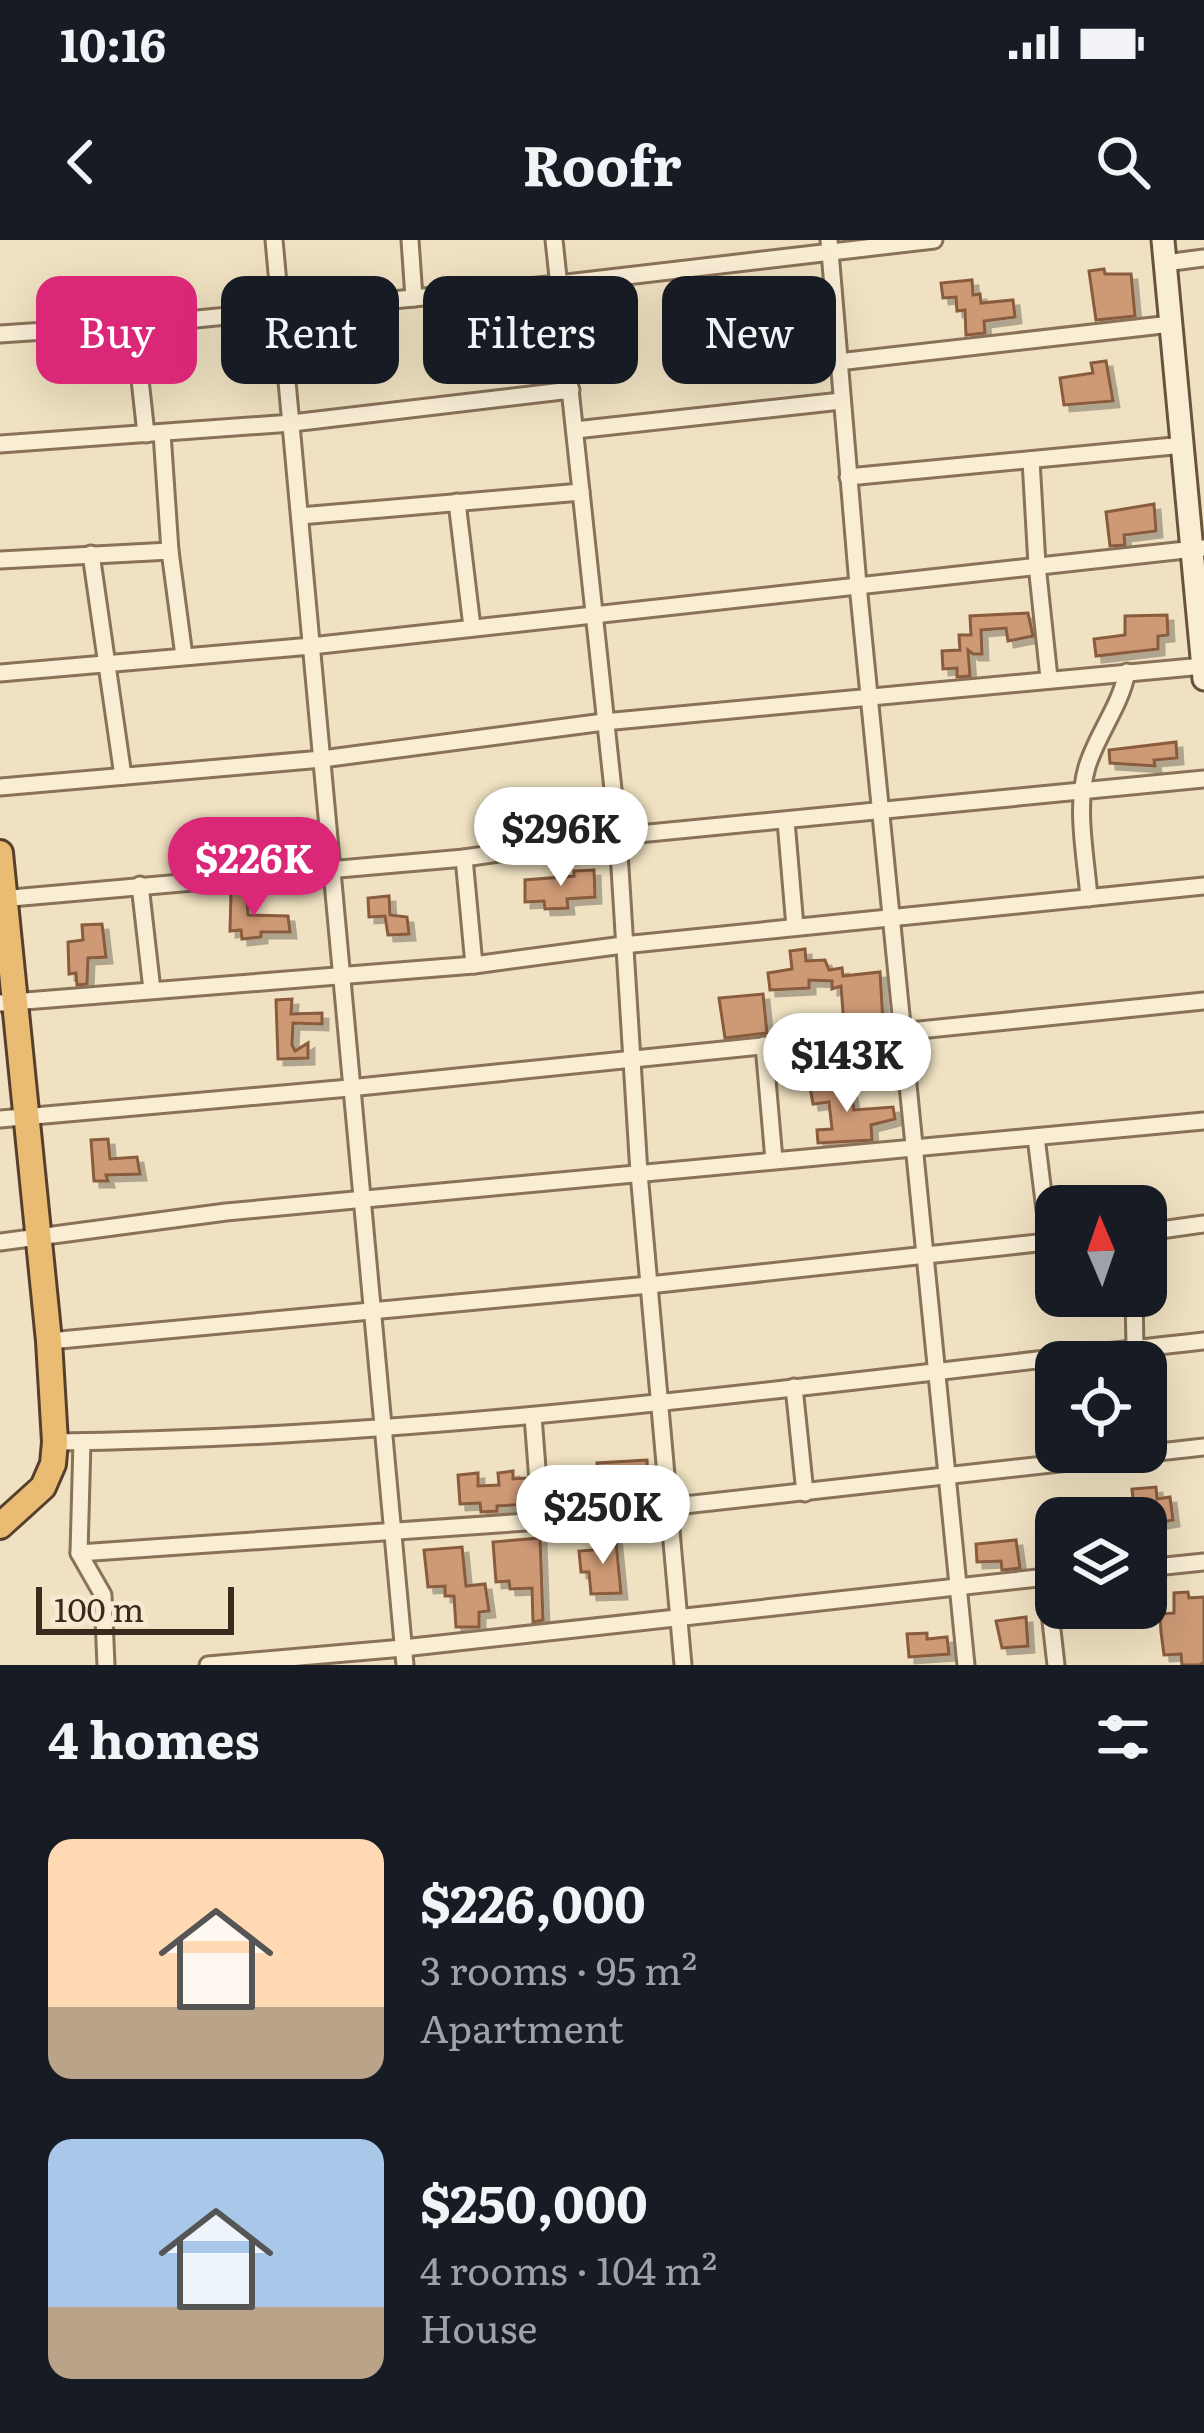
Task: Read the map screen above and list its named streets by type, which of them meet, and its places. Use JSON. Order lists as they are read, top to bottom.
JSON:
{
  "scale_bar": "100 m",
  "north": "top",
  "page": {
    "status": "10:16",
    "header": "Roofr",
    "chip": [
      "Buy",
      "Rent",
      "Filters",
      "New"
    ],
    "price": [
      "$296K",
      "$226K",
      "$143K",
      "$250K"
    ],
    "scale": "100 m",
    "heading": "4 homes",
    "list": [
      {
        "name": "$226,000",
        "note": "3 rooms · 95 m² · Apartment"
      },
      {
        "name": "$250,000",
        "note": "4 rooms · 104 m² · House"
      }
    ]
  }
}
